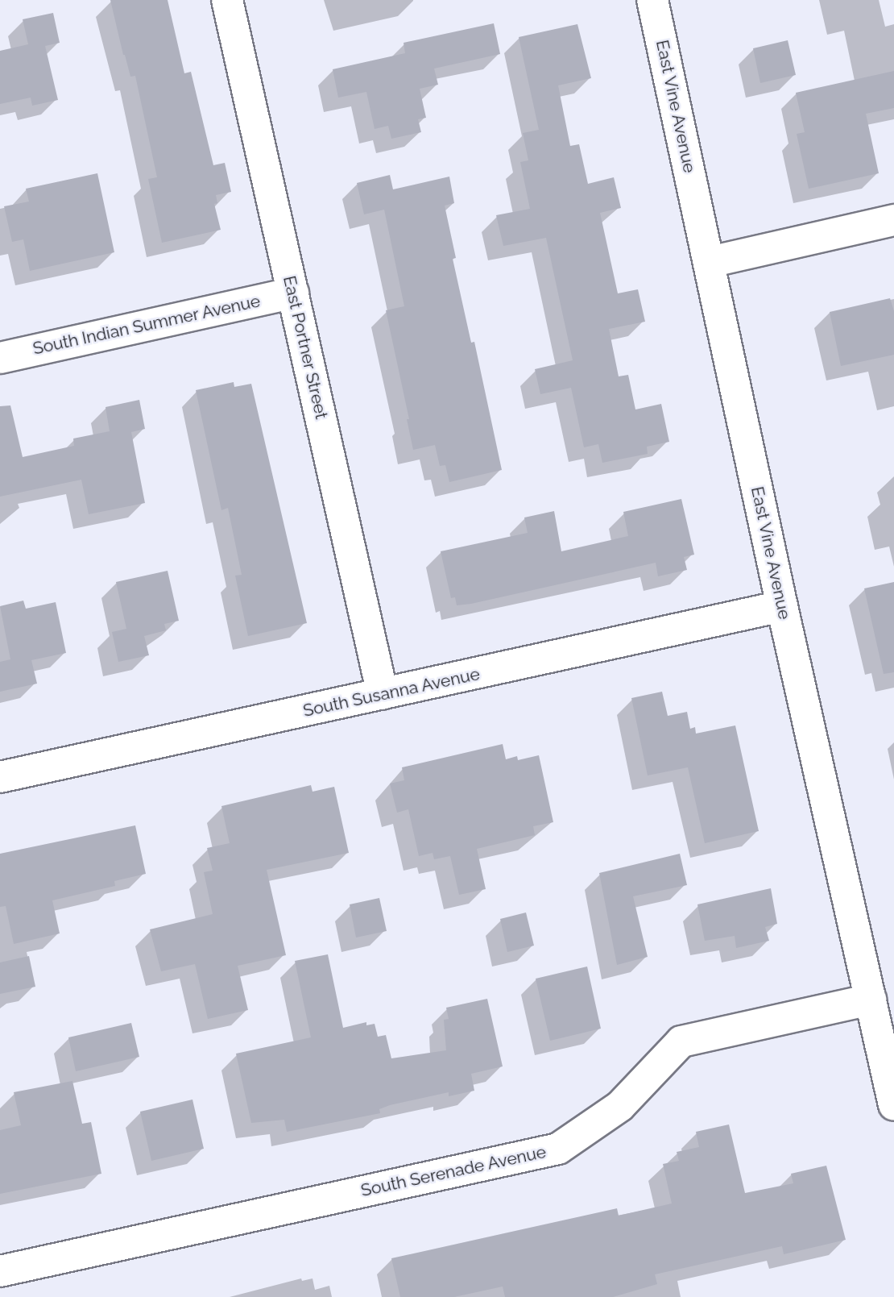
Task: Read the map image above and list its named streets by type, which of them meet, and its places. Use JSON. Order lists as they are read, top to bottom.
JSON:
{
  "streets": {
    "street": [
      "East Vine Avenue",
      "South Indian Summer Avenue",
      "East Portner Street",
      "South Susanna Avenue",
      "South Serenade Avenue"
    ]
  },
  "crossings": [
    ["East Vine Avenue", "South Susanna Avenue"],
    ["East Vine Avenue", "South Serenade Avenue"],
    ["South Indian Summer Avenue", "East Portner Street"],
    ["East Portner Street", "South Susanna Avenue"]
  ]
}
